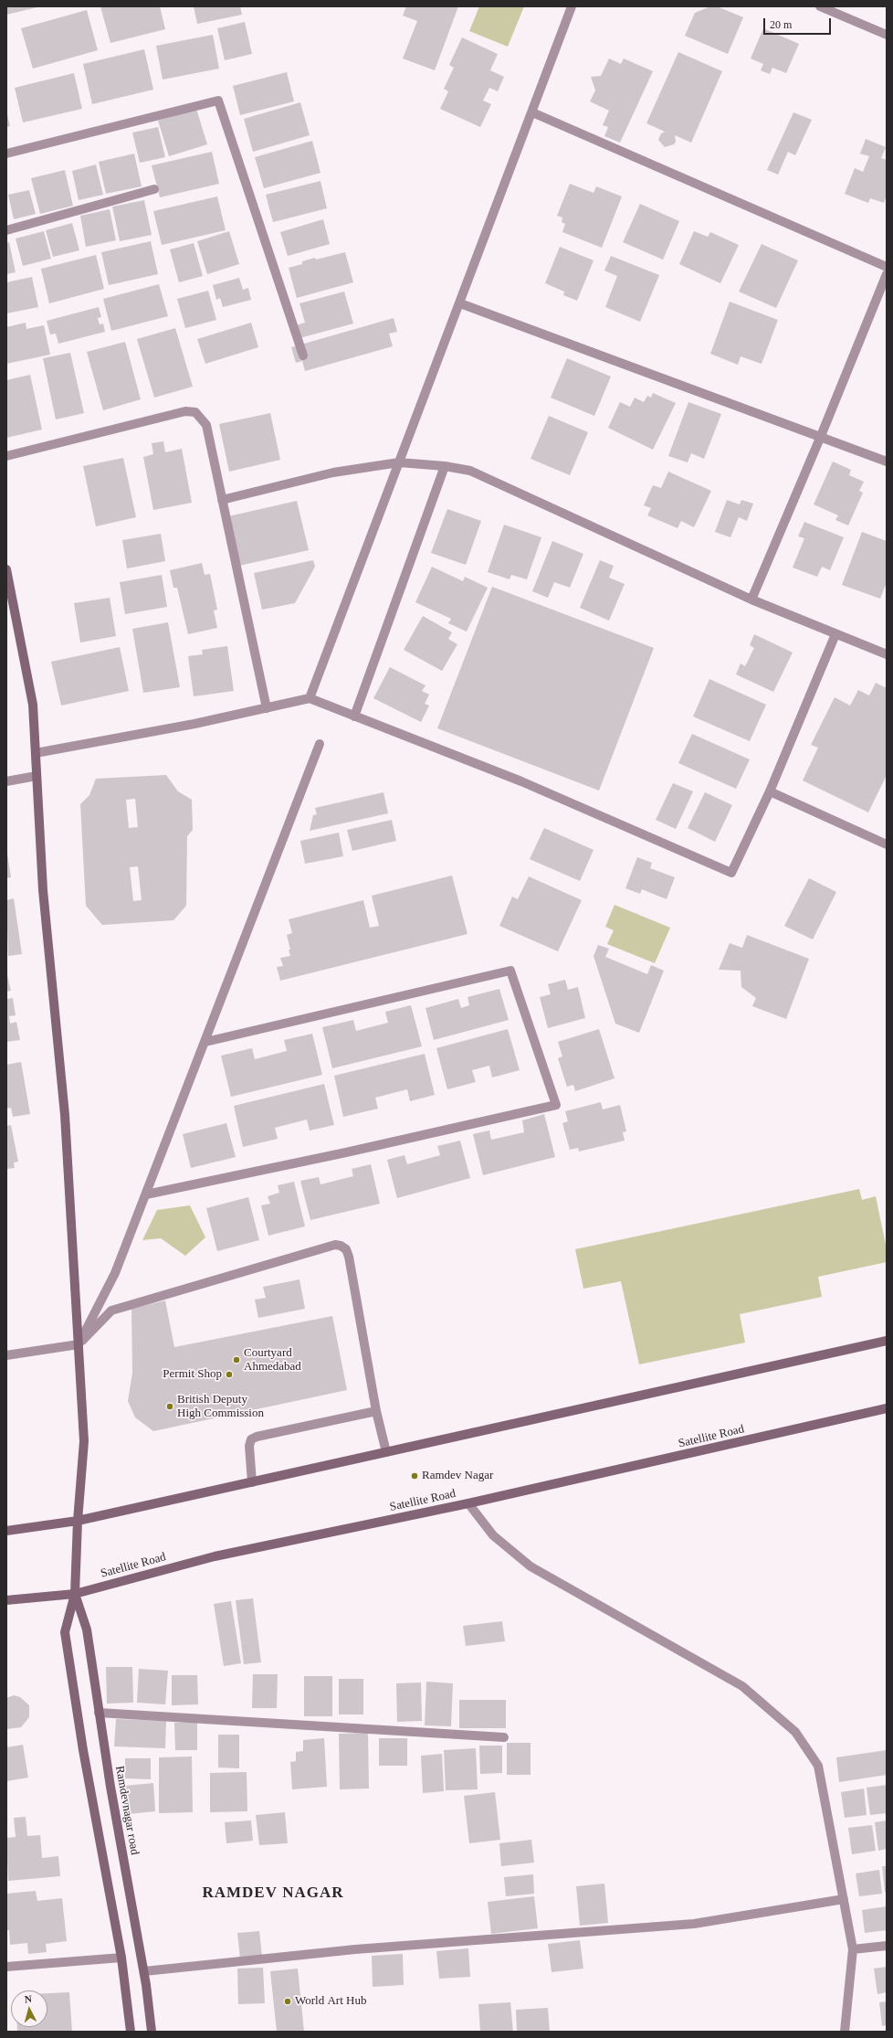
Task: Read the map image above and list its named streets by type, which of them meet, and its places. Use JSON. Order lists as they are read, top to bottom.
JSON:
{
  "streets": {
    "street": ["Satellite Road", "Ramdevnagar road"]
  },
  "crossings": [
    ["Satellite Road", "Ramdevnagar road"]
  ],
  "districts": ["RAMDEV NAGAR"],
  "places": [
    "Courtyard Ahmedabad",
    "Permit Shop",
    "British Deputy High Commission",
    "Ramdev Nagar",
    "World Art Hub"
  ],
  "scale_bar": "20 m",
  "north": "top"
}
